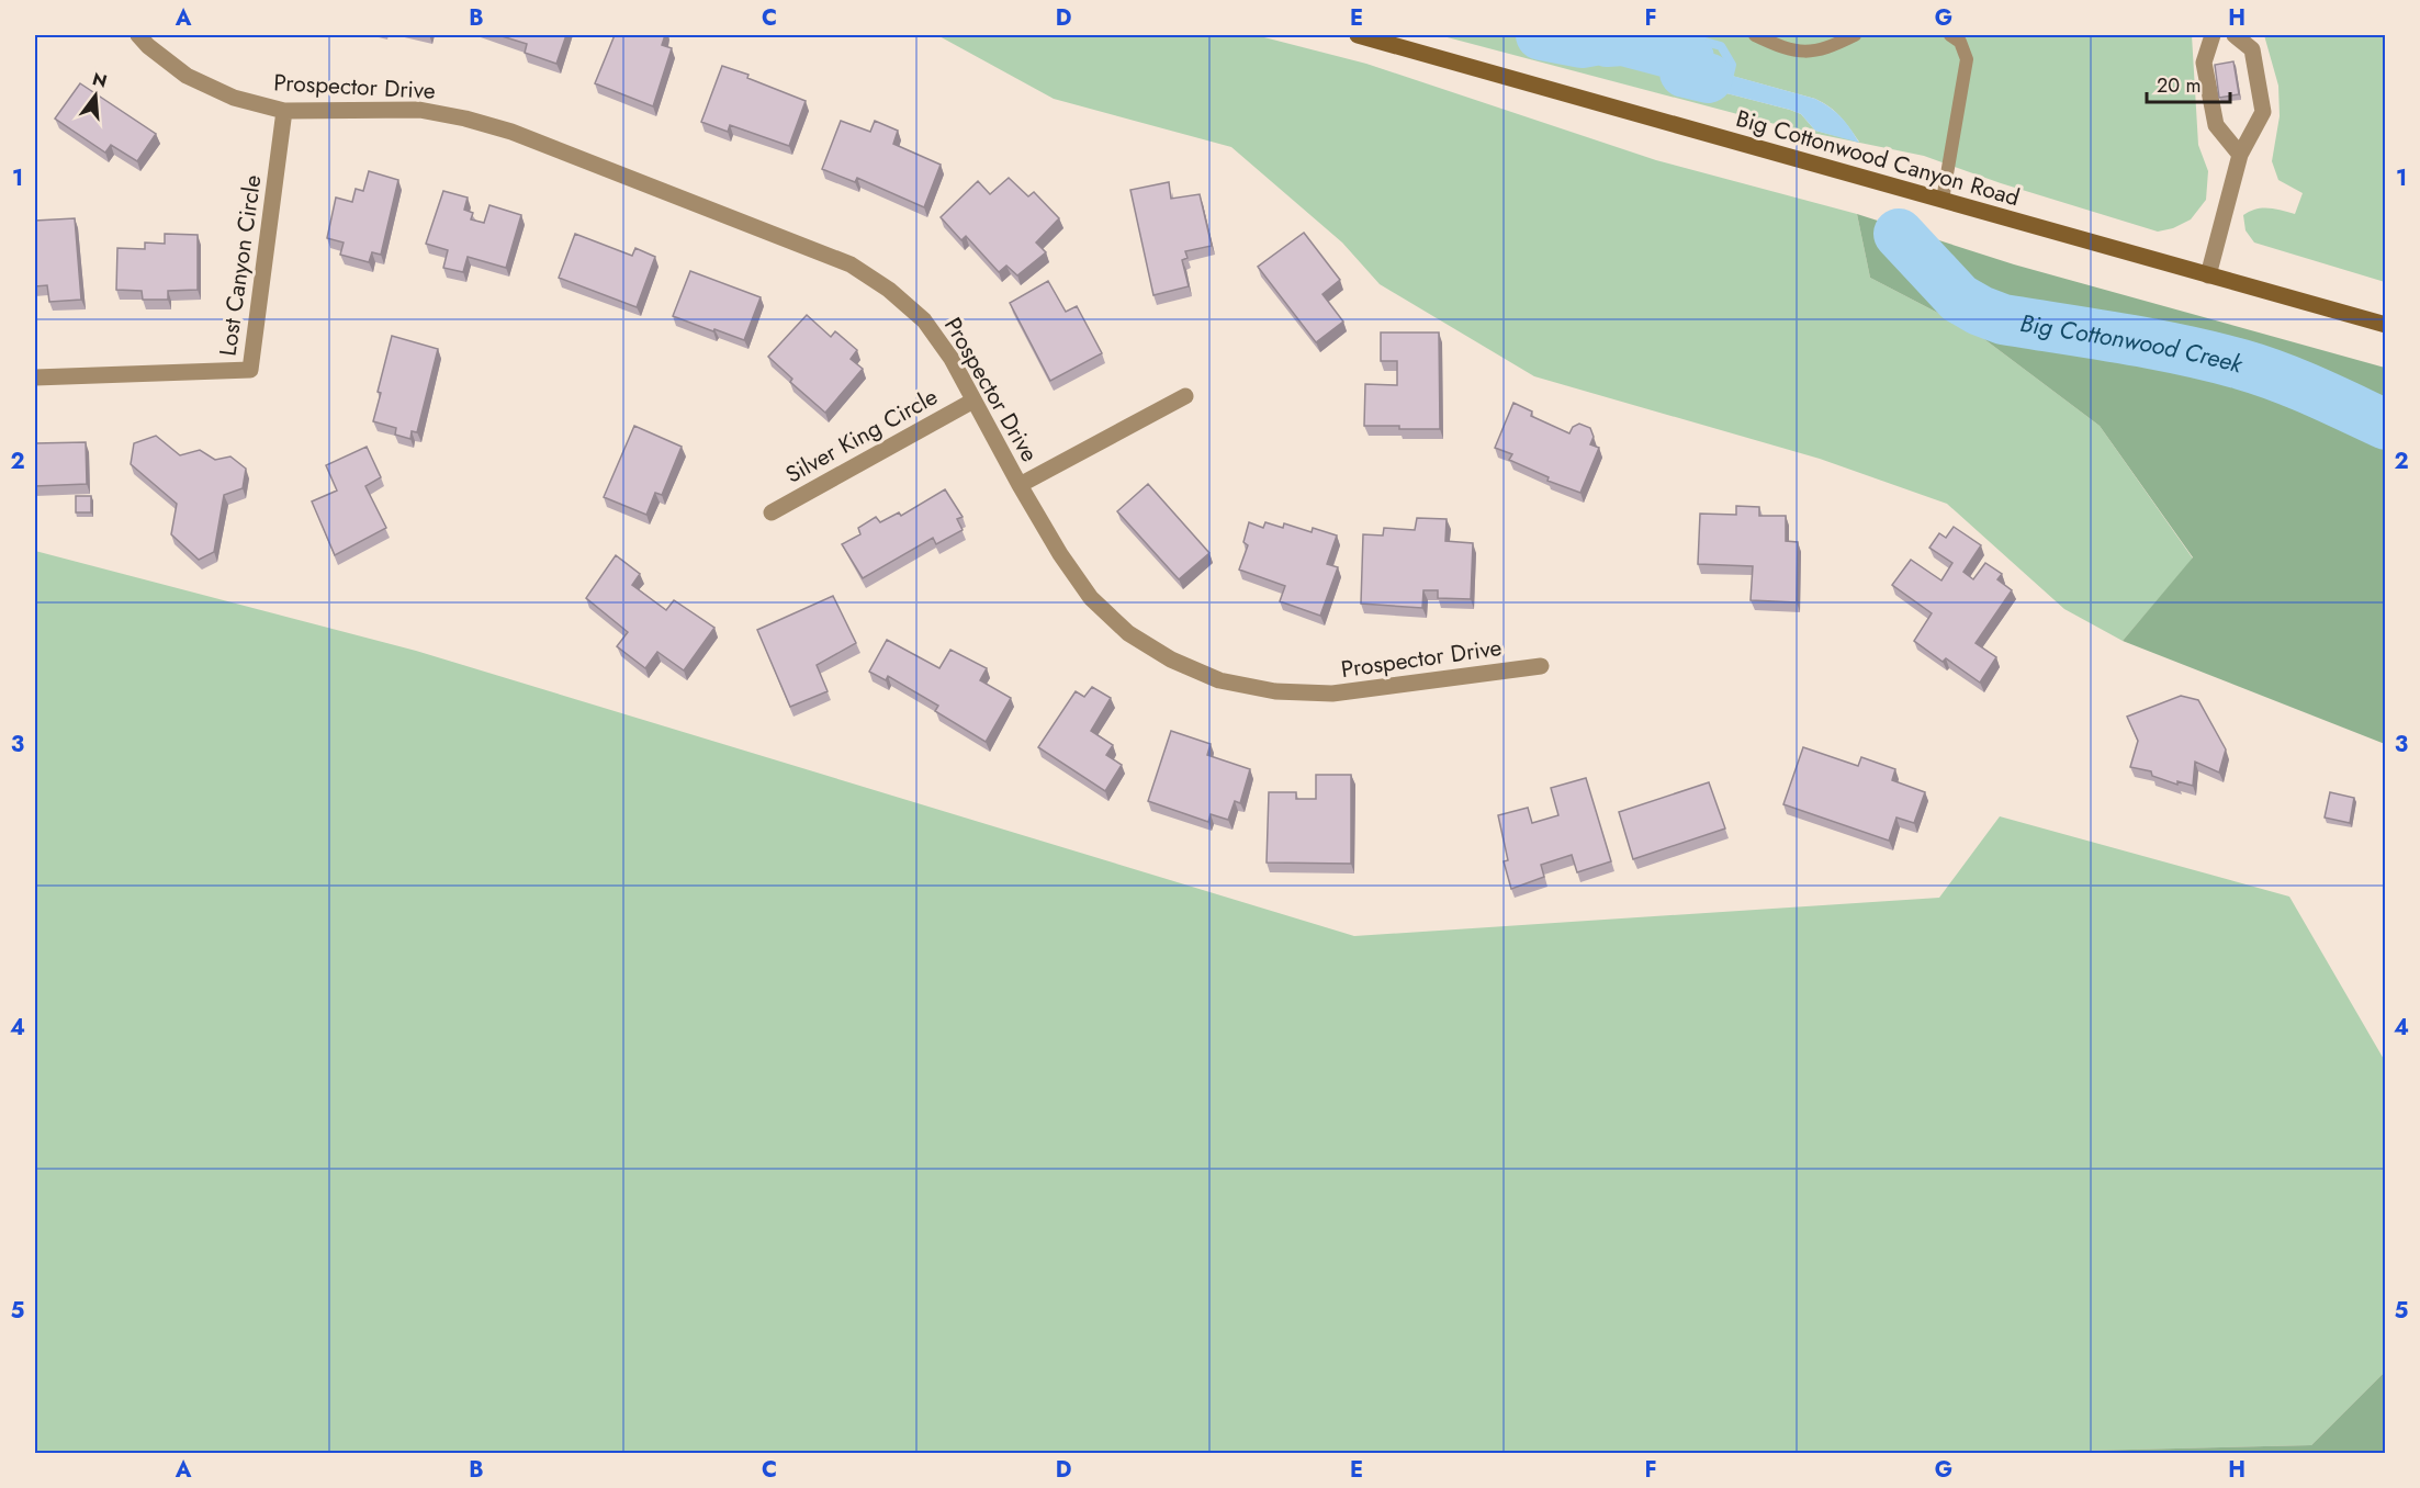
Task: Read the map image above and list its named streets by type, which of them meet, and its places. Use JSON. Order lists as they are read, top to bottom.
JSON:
{
  "streets": {
    "main road": ["Big Cottonwood Canyon Road"],
    "street": ["Prospector Drive", "Lost Canyon Circle", "Silver King Circle"]
  },
  "crossings": [
    ["Prospector Drive", "Lost Canyon Circle"],
    ["Prospector Drive", "Silver King Circle"]
  ],
  "water": ["Big Cottonwood Creek"],
  "scale_bar": "20 m",
  "north": "top",
  "grid": {
    "columns": [
      "A",
      "B",
      "C",
      "D",
      "E",
      "F",
      "G",
      "H"
    ],
    "rows": [
      "1",
      "2",
      "3",
      "4",
      "5"
    ]
  }
}
